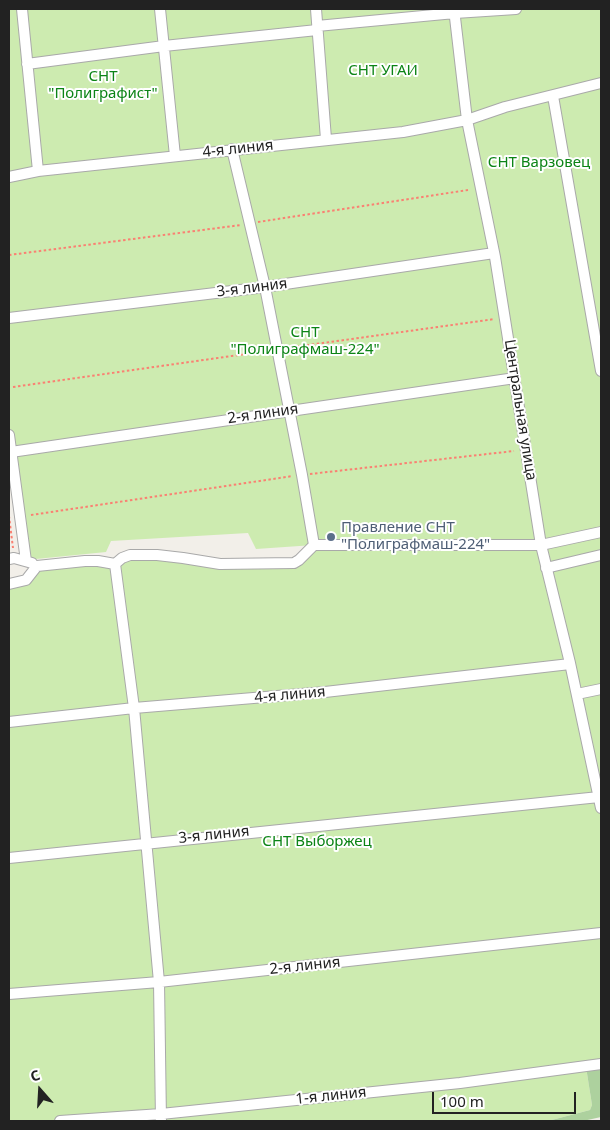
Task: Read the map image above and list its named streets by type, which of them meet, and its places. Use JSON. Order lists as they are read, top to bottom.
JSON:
{
  "streets": {
    "street": [
      "4-я линия",
      "3-я линия",
      "Центральная улица",
      "2-я линия",
      "1-я линия"
    ]
  },
  "crossings": [
    ["4-я линия", "Центральная улица"],
    ["3-я линия", "Центральная улица"],
    ["Центральная улица", "2-я линия"]
  ],
  "parks": [
    "СНТ УГАИ",
    "СНТ \"Полиграфист\"",
    "СНТ Варзовец",
    "СНТ \"Полиграфмаш-224\"",
    "СНТ Выборжец"
  ],
  "places": ["Правление СНТ \"Полиграфмаш-224\""],
  "scale_bar": "100 m",
  "north": "top"
}
